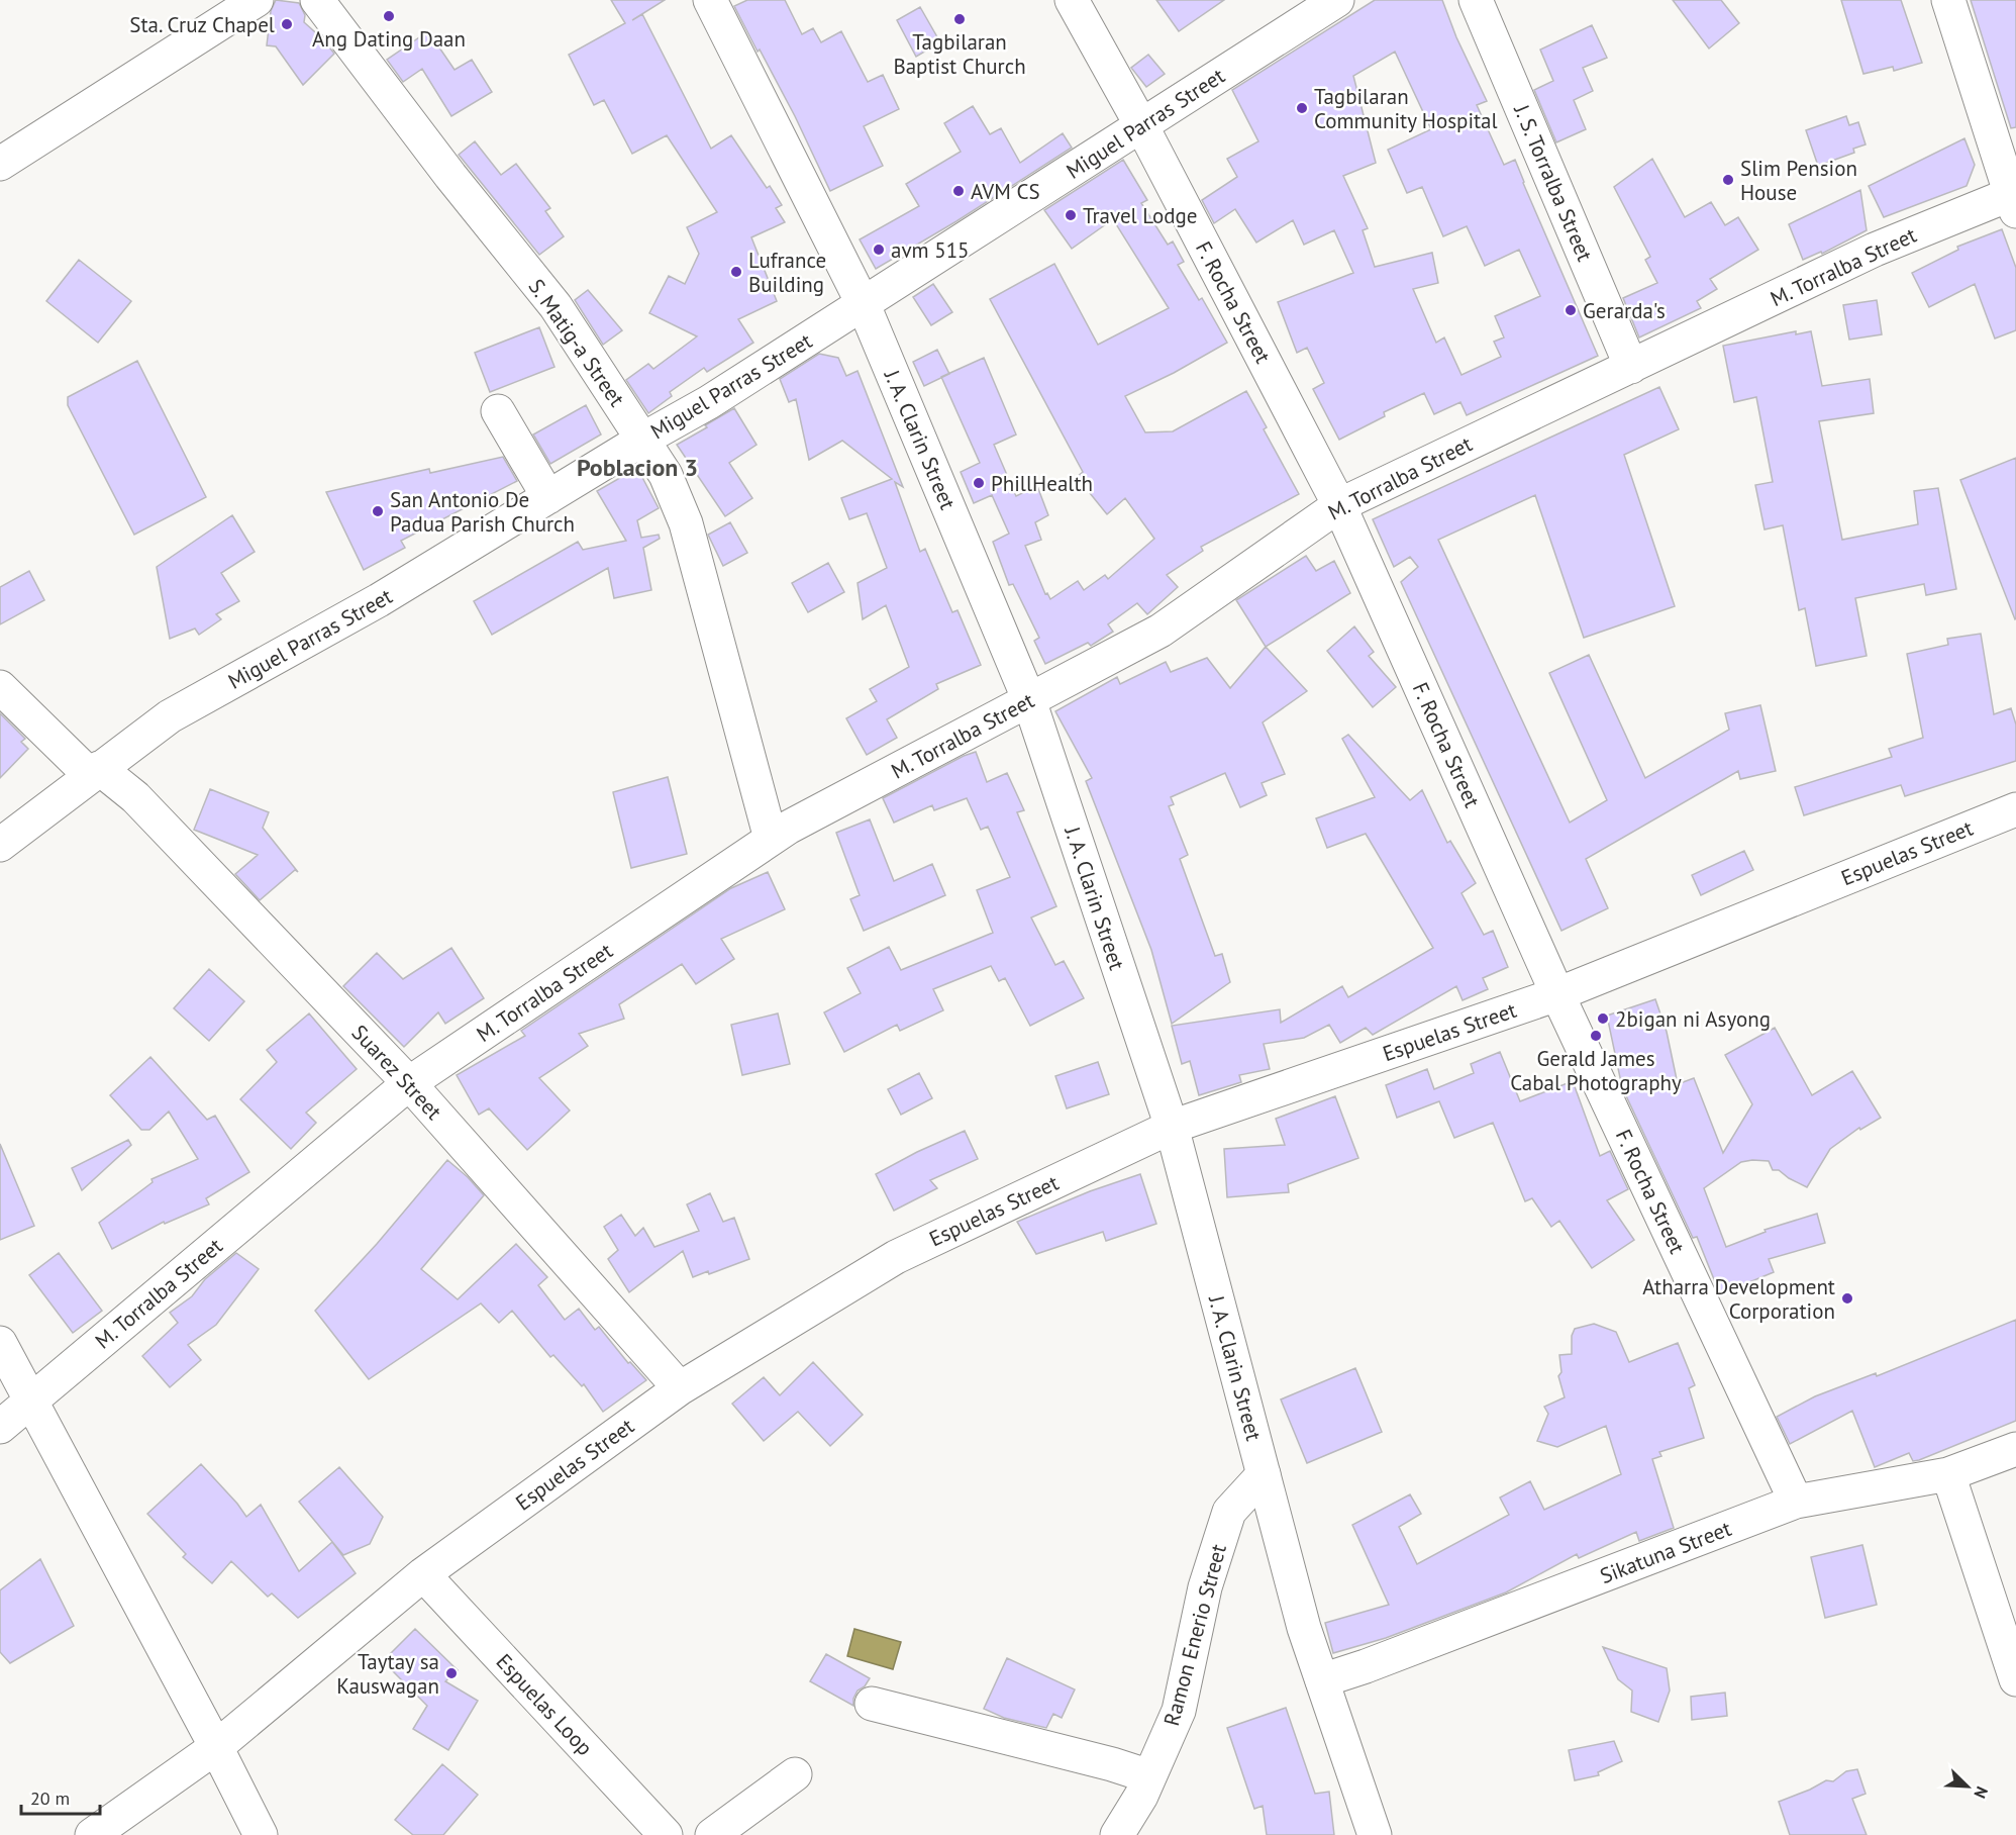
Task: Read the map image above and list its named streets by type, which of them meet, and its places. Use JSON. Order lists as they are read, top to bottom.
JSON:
{
  "streets": {
    "street": [
      "Miguel Parras Street",
      "J. S. Torralba Street",
      "M. Torralba Street",
      "F. Rocha Street",
      "S. Matig-a Street",
      "J. A. Clarin Street",
      "Espuelas Street",
      "Suarez Street",
      "Sikatuna Street",
      "Ramon Enerio Street",
      "Espuelas Loop"
    ]
  },
  "crossings": [
    ["Miguel Parras Street", "F. Rocha Street"],
    ["Miguel Parras Street", "S. Matig-a Street"],
    ["Miguel Parras Street", "J. A. Clarin Street"],
    ["Miguel Parras Street", "Suarez Street"],
    ["J. S. Torralba Street", "M. Torralba Street"],
    ["M. Torralba Street", "F. Rocha Street"],
    ["M. Torralba Street", "S. Matig-a Street"],
    ["M. Torralba Street", "J. A. Clarin Street"],
    ["M. Torralba Street", "Suarez Street"],
    ["F. Rocha Street", "Espuelas Street"],
    ["F. Rocha Street", "Sikatuna Street"],
    ["J. A. Clarin Street", "Espuelas Street"],
    ["J. A. Clarin Street", "Sikatuna Street"],
    ["J. A. Clarin Street", "Ramon Enerio Street"],
    ["Espuelas Street", "Suarez Street"],
    ["Espuelas Street", "Espuelas Loop"]
  ],
  "districts": ["Poblacion 3"],
  "places": [
    "Ang Dating Daan",
    "Tagbilaran Baptist Church",
    "Sta. Cruz Chapel",
    "Tagbilaran Community Hospital",
    "Slim Pension House",
    "AVM CS",
    "Travel Lodge",
    "avm 515",
    "Lufrance Building",
    "Gerarda's",
    "PhillHealth",
    "San Antonio De Padua Parish Church",
    "2bigan ni Asyong",
    "Gerald James Cabal Photography",
    "Atharra Development Corporation",
    "Taytay sa Kauswagan"
  ],
  "scale_bar": "20 m",
  "north": "bottom right"
}
